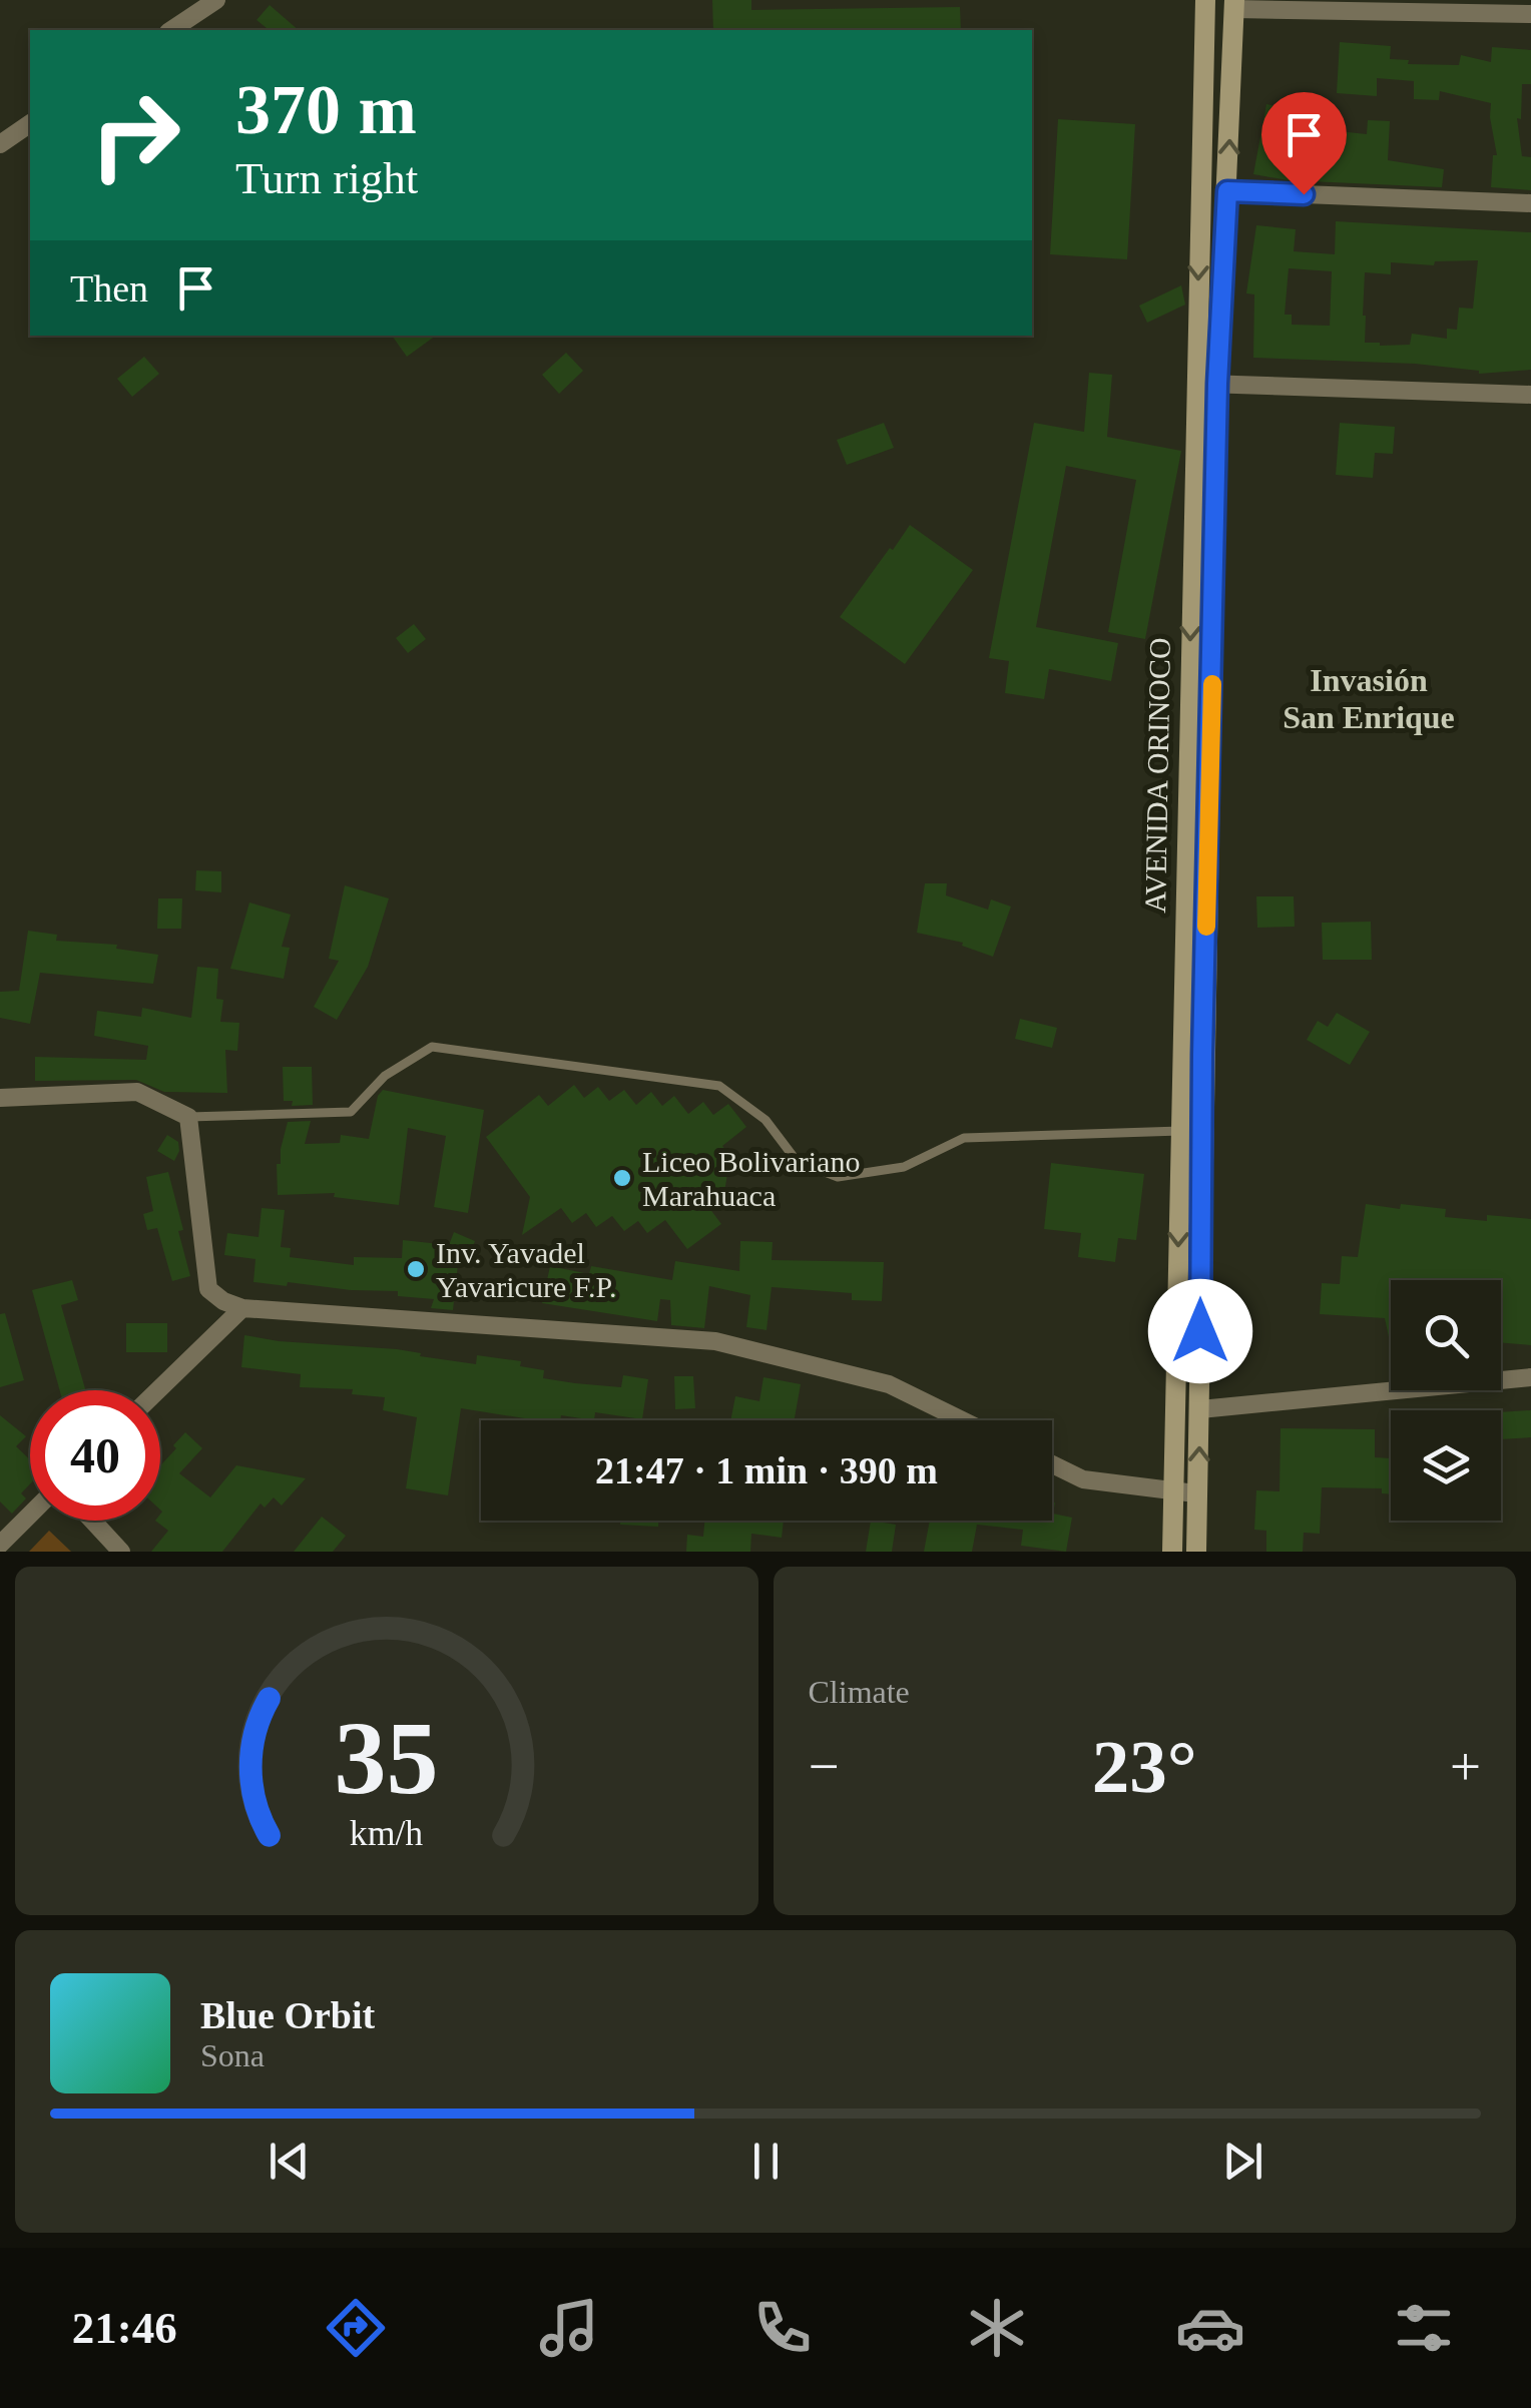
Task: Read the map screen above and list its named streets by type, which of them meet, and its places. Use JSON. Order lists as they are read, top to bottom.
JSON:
{
  "streets": {
    "street": ["AVENIDA ORINOCO"]
  },
  "districts": ["Invasión San Enrique"],
  "places": ["Liceo Bolivariano Marahuaca", "Inv. Yavadel Yavaricure F.P."],
  "page": {
    "turn": ["370 m", "Turn right"],
    "then": "Then",
    "limit": "40",
    "trip": "21:47 · 1 min · 390 m",
    "tile": "Climate",
    "heat": ["−", "23°", "+"],
    "song": ["Blue Orbit", "Sona"],
    "tabs": "21:46",
    "gauge": ["35", "km/h"]
  }
}
